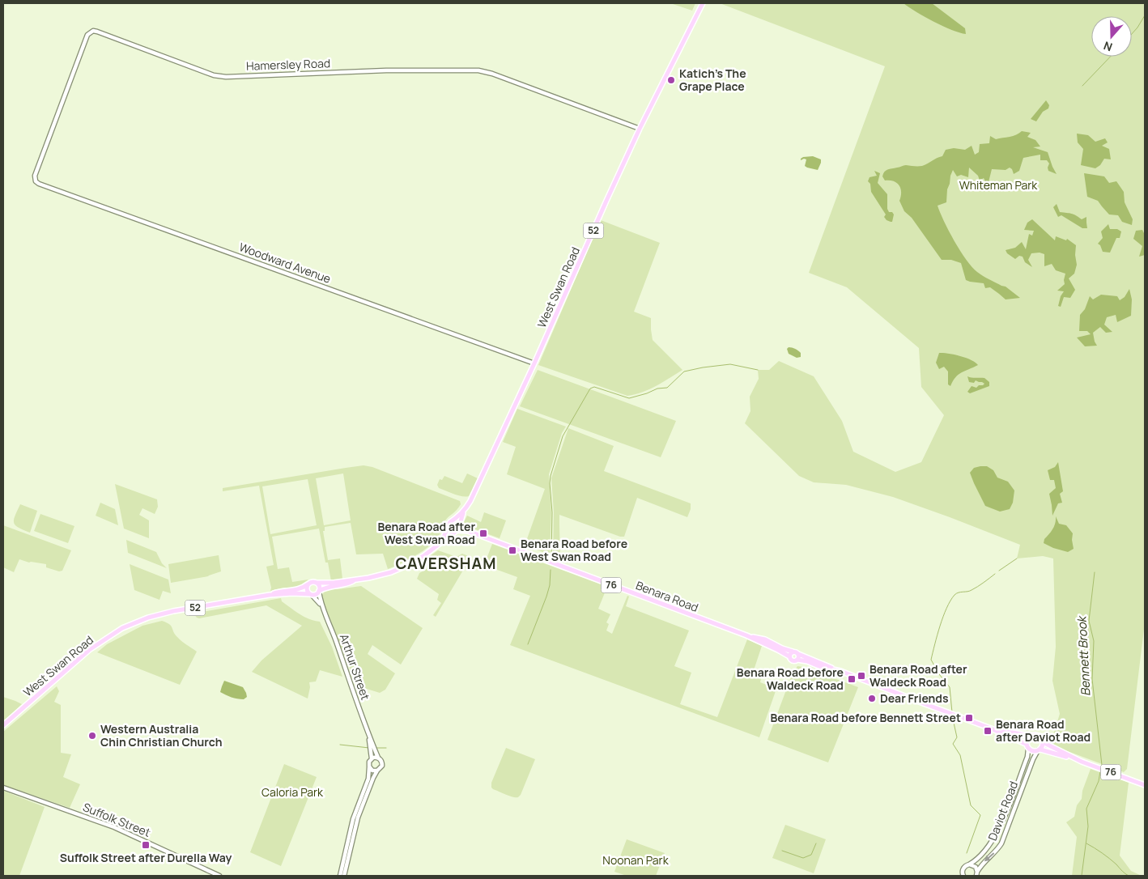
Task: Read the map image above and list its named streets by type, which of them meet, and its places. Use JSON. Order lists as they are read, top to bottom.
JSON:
{
  "streets": {
    "main road": [
      "52",
      "West Swan Road",
      "76",
      "Benara Road"
    ],
    "street": [
      "Hamersley Road",
      "Woodward Avenue",
      "Arthur Street",
      "Daviot Road",
      "Suffolk Street"
    ]
  },
  "crossings": [
    ["Hamersley Road", "Woodward Avenue"],
    ["Hamersley Road", "West Swan Road"],
    ["52", "West Swan Road"],
    ["52", "Benara Road"],
    ["52", "Arthur Street"],
    ["Woodward Avenue", "West Swan Road"],
    ["West Swan Road", "Benara Road"],
    ["West Swan Road", "Arthur Street"],
    ["76", "Benara Road"],
    ["76", "Daviot Road"]
  ],
  "districts": ["CAVERSHAM"],
  "water": ["Bennett Brook"],
  "parks": ["Whiteman Park", "Caloria Park", "Noonan Park"],
  "places": {
    "other": ["Katich’s The Grape Place", "Dear Friends", "Western Australia Chin Christian Church"],
    "transit": [
      "Benara Road after West Swan Road",
      "Benara Road before West Swan Road",
      "Benara Road after Waldeck Road",
      "Benara Road before Waldeck Road",
      "Benara Road before Bennett Street",
      "Benara Road after Daviot Road",
      "Suffolk Street after Durella Way"
    ]
  },
  "north": "bottom"
}
